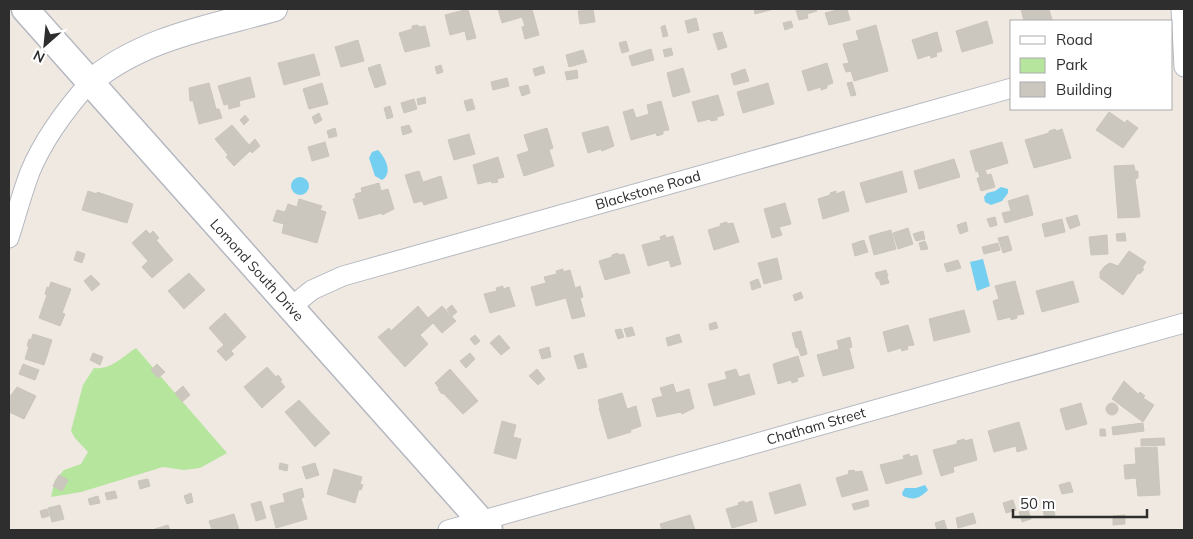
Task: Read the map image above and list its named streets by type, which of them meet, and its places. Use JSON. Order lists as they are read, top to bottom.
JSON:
{
  "streets": {
    "main road": ["Lomond South Drive"],
    "street": ["Blackstone Road", "Chatham Street"]
  },
  "crossings": [
    ["Blackstone Road", "Lomond South Drive"],
    ["Lomond South Drive", "Chatham Street"]
  ],
  "legend": ["Road", "Park", "Building"],
  "scale_bar": "50 m",
  "north": "bottom left"
}
